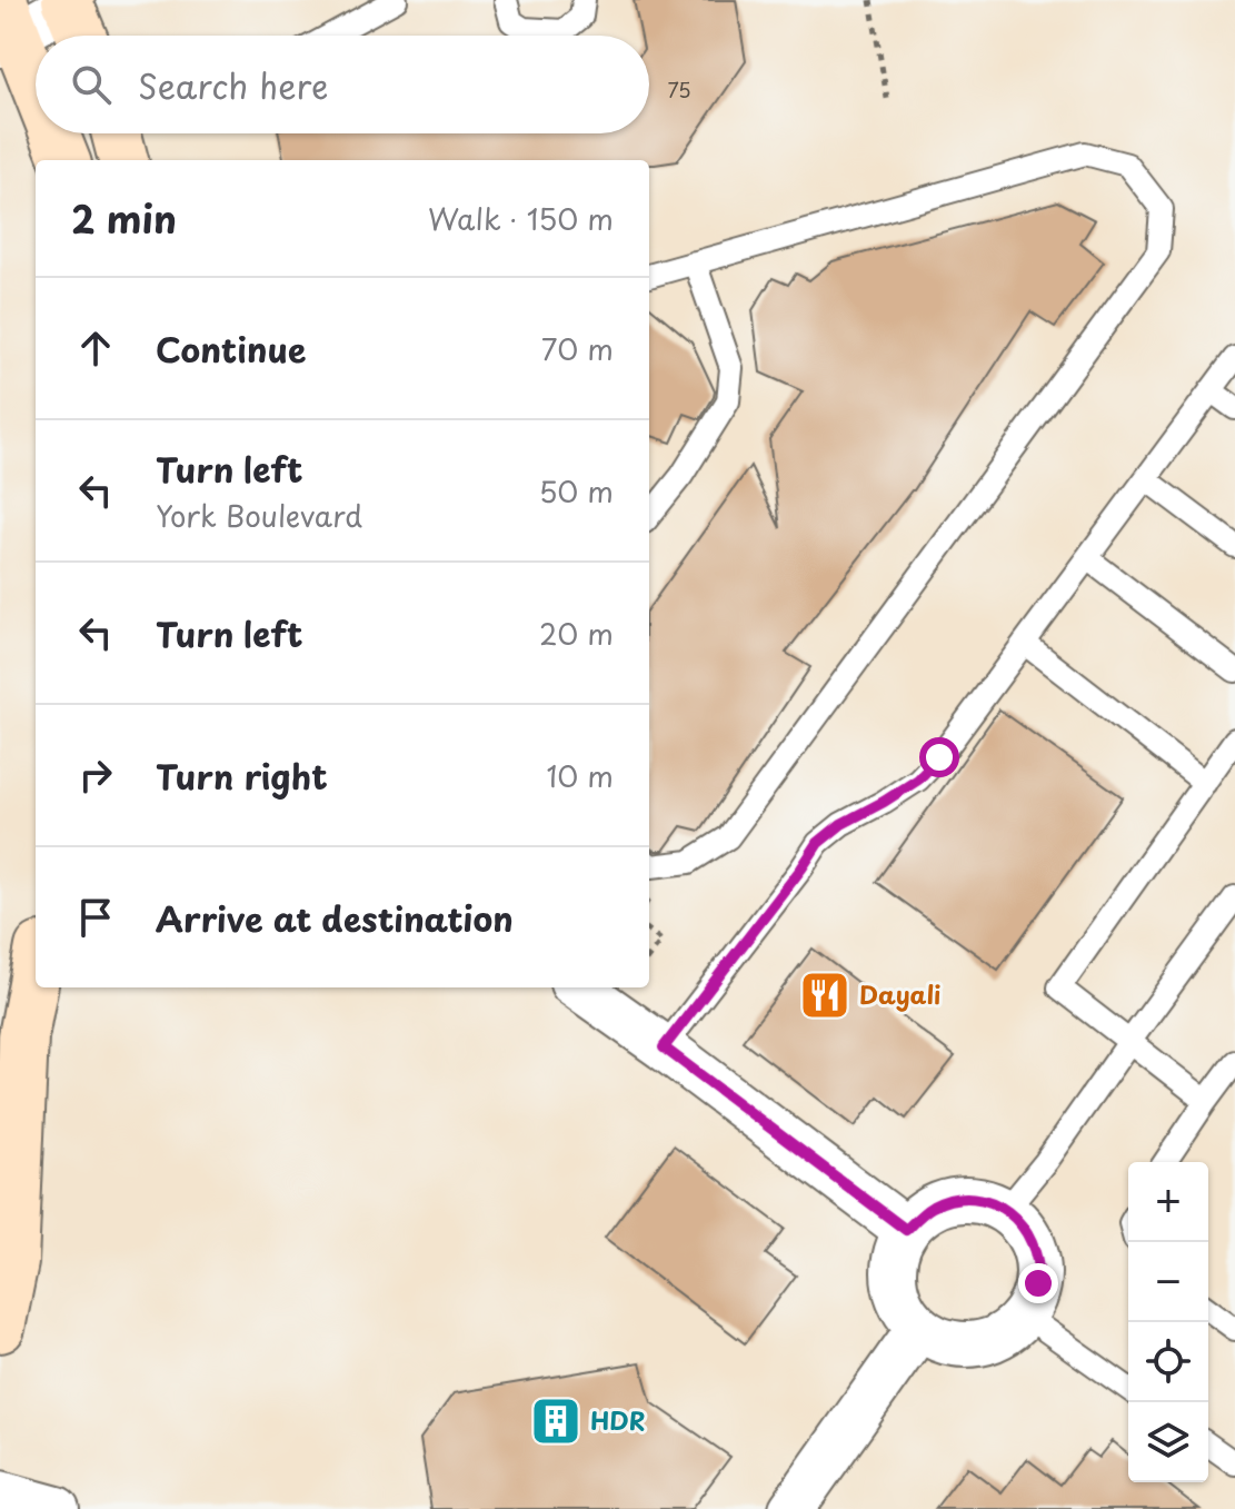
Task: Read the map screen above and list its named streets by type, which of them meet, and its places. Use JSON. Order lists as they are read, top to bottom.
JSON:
{
  "places": {
    "restaurant": ["Dayali"],
    "building": ["HDR"]
  },
  "house_numbers": ["75"],
  "page": {
    "search": "Search here",
    "heading": ["2 min", "Walk · 150 m"],
    "list": [
      ["Continue", "70 m"],
      ["Turn left", "York Boulevard", "50 m"],
      ["Turn left", "20 m"],
      ["Turn right", "10 m"],
      "Arrive at destination"
    ],
    "map_buttons": ["+", "−"]
  }
}
